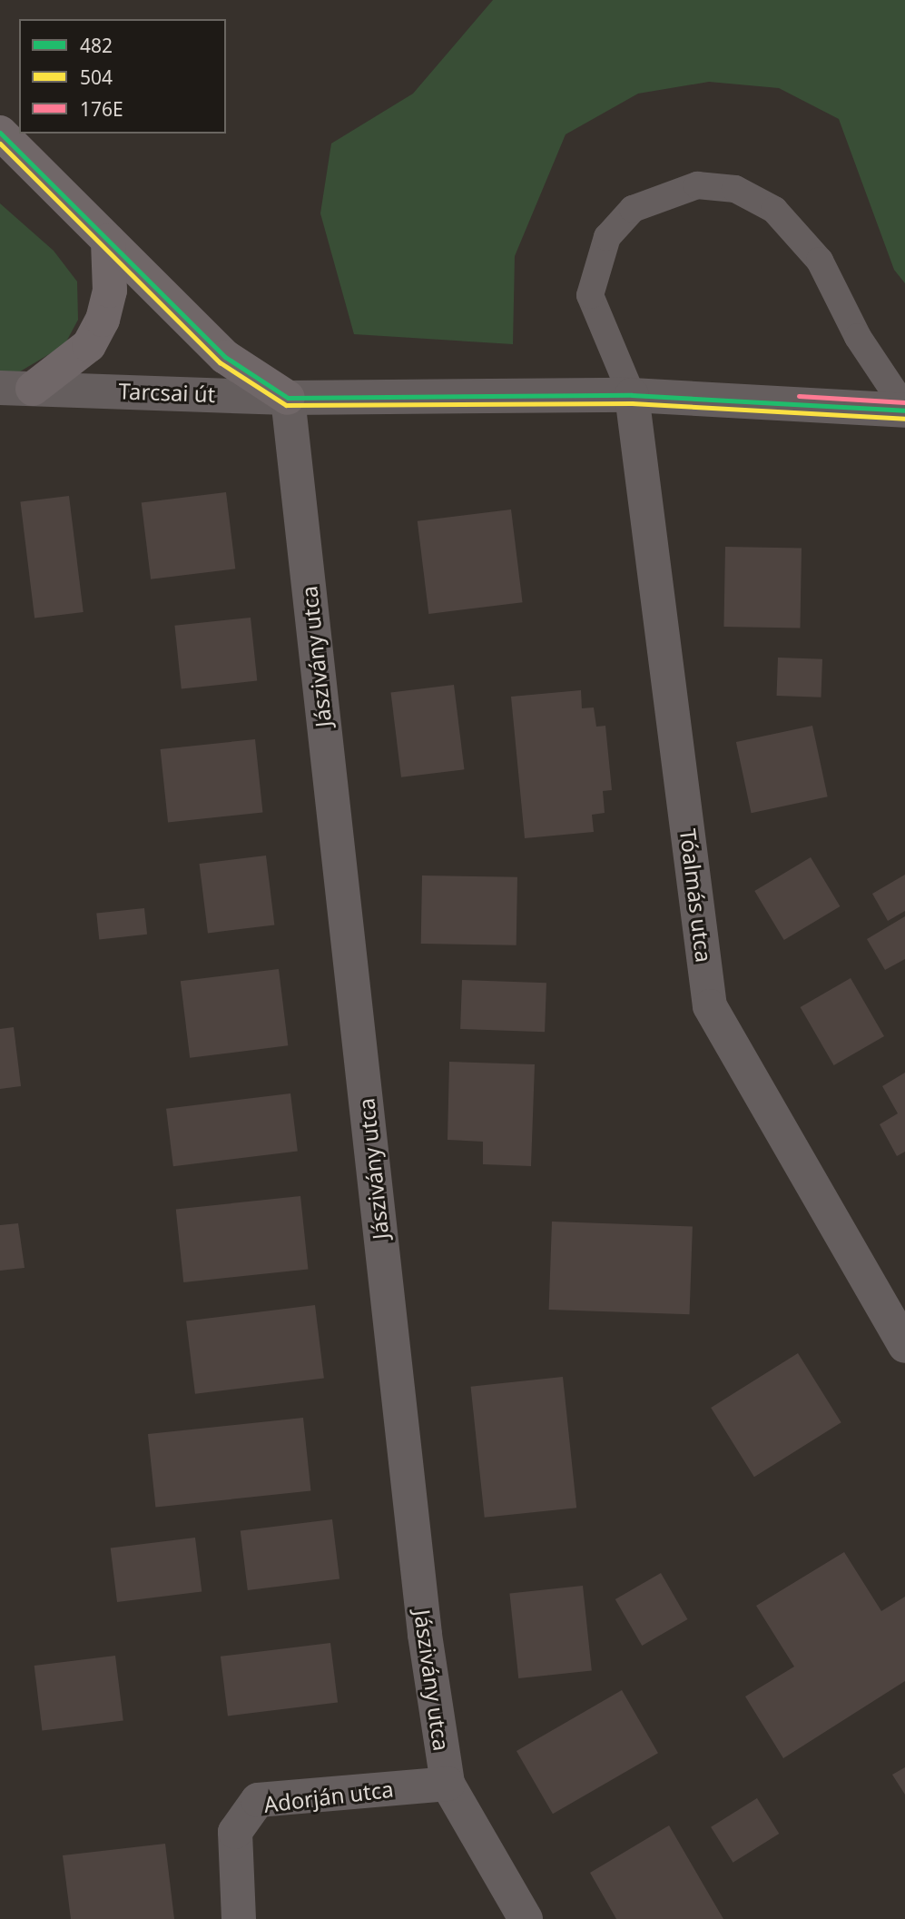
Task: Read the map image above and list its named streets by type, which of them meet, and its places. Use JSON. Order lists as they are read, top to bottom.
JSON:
{
  "streets": {
    "street": [
      "Tarcsai út",
      "Jászivány utca",
      "Tóalmás utca",
      "Adorján utca"
    ]
  },
  "crossings": [
    ["Tarcsai út", "Jászivány utca"],
    ["Tarcsai út", "Tóalmás utca"],
    ["Jászivány utca", "Adorján utca"]
  ],
  "lines": ["transit line 482", "transit line 504", "transit line 176E"],
  "legend": ["482", "504", "176E"]
}
